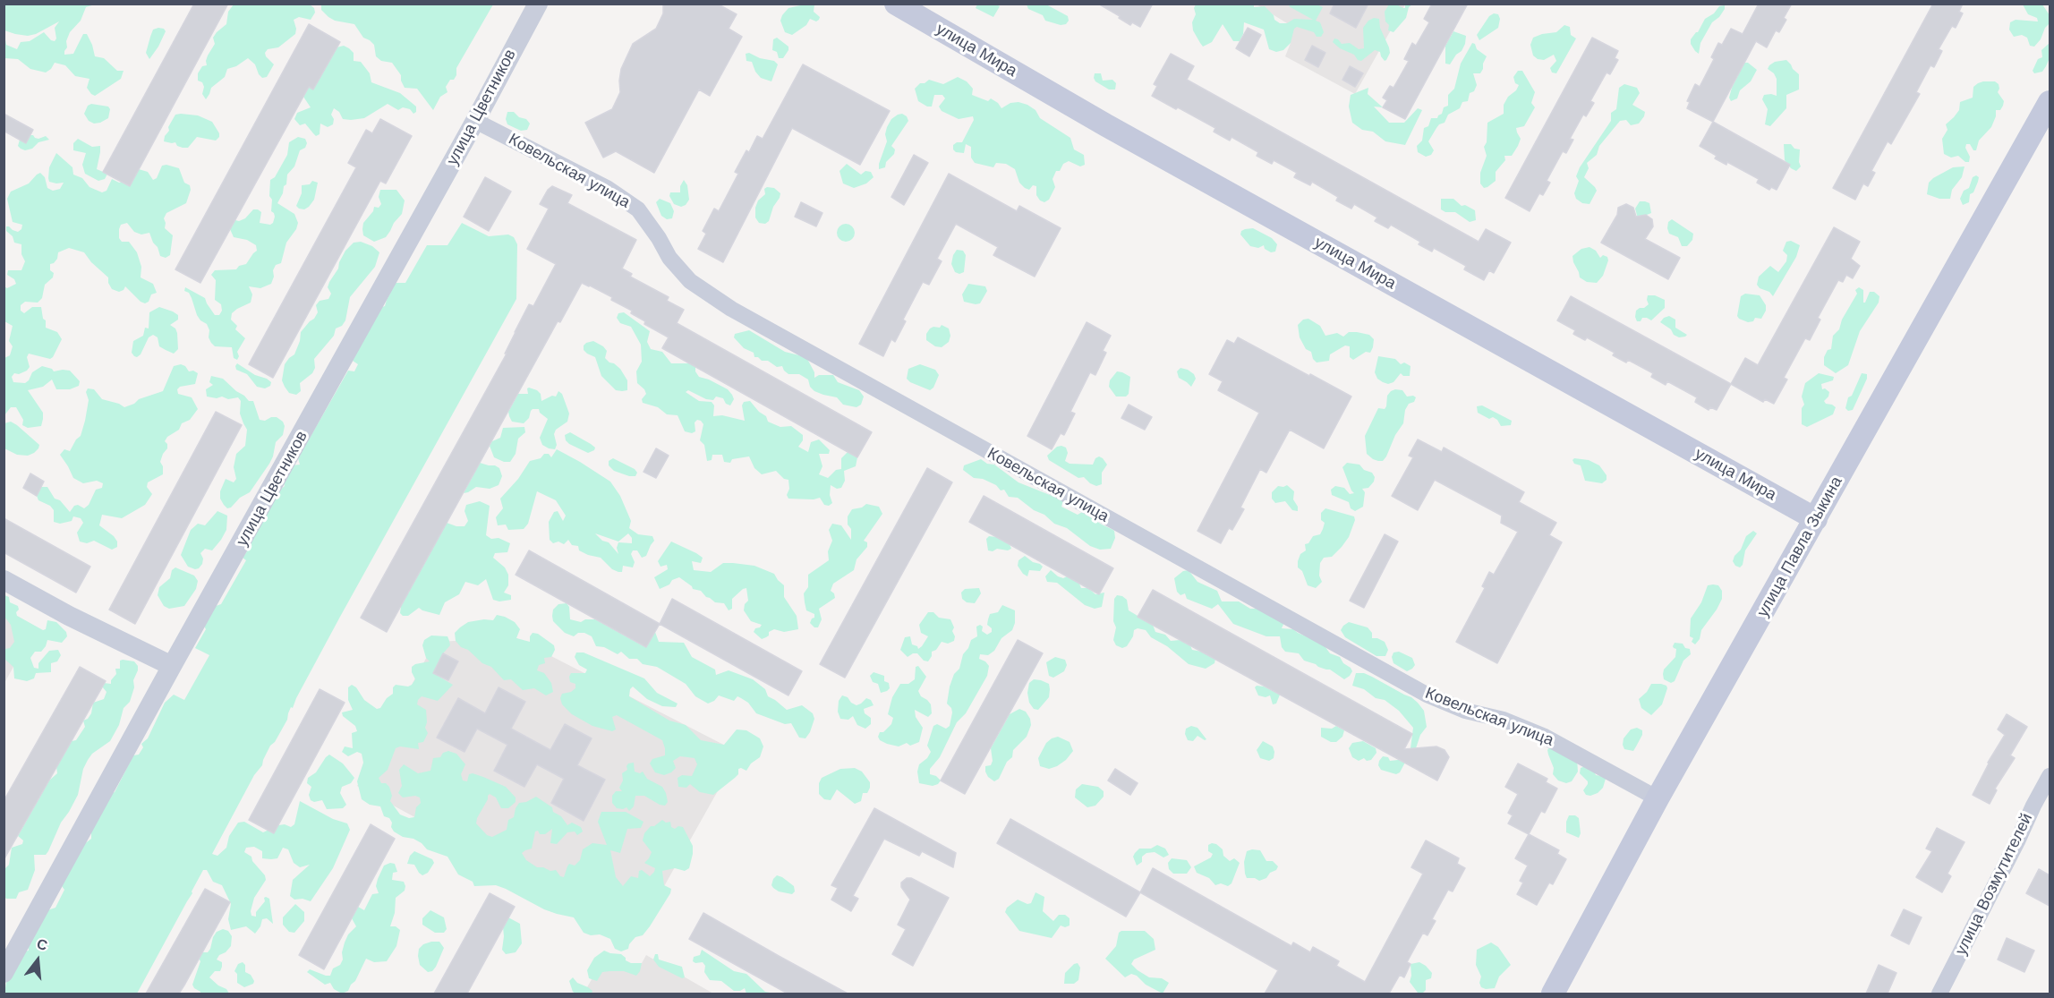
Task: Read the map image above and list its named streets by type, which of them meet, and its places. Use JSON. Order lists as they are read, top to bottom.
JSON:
{
  "streets": {
    "main road": ["улица Мира", "улица Павла Зыкина"],
    "street": ["улица Цветников", "Ковельская улица", "улица Возмутителей"]
  },
  "crossings": [
    ["улица Мира", "улица Павла Зыкина"],
    ["улица Цветников", "Ковельская улица"],
    ["Ковельская улица", "улица Павла Зыкина"]
  ],
  "north": "top"
}
